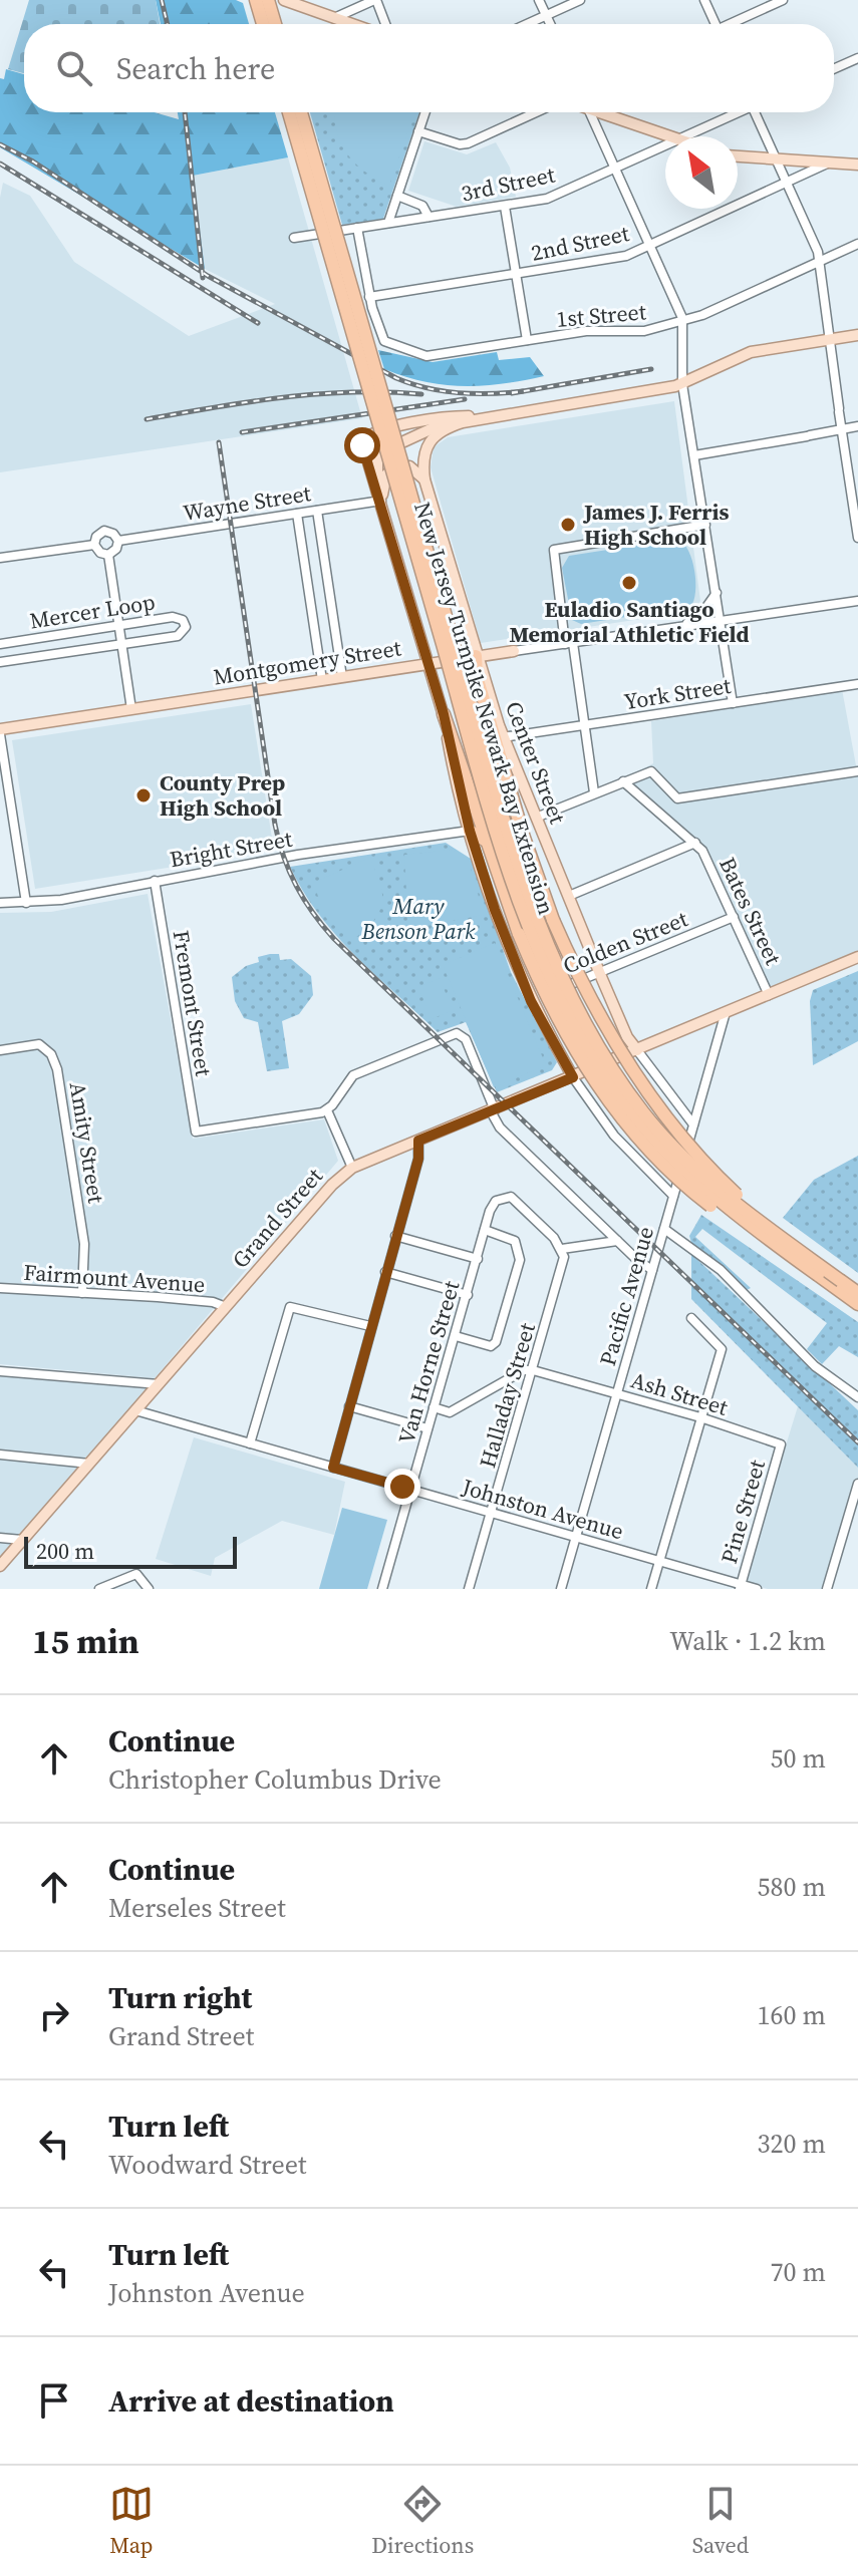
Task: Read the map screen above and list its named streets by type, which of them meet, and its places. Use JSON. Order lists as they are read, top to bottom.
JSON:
{
  "streets": {
    "highway": ["New Jersey Turnpike Newark Bay Extension"],
    "main road": ["Montgomery Street", "Center Street", "Grand Street"],
    "street": [
      "3rd Street",
      "2nd Street",
      "1st Street",
      "Wayne Street",
      "Mercer Loop",
      "York Street",
      "Bright Street",
      "Bates Street",
      "Colden Street",
      "Fremont Street",
      "Amity Street",
      "Fairmount Avenue",
      "Pacific Avenue",
      "Van Horne Street",
      "Ash Street",
      "Halladay Street",
      "Johnston Avenue",
      "Pine Street"
    ]
  },
  "crossings": [
    ["2nd Street", "1st Street"],
    ["Montgomery Street", "Center Street"],
    ["York Street", "Center Street"],
    ["Center Street", "Colden Street"],
    ["Center Street", "Grand Street"],
    ["Bright Street", "Fremont Street"],
    ["Bates Street", "Colden Street"],
    ["Bates Street", "Grand Street"],
    ["Amity Street", "Fairmount Avenue"],
    ["Grand Street", "Fairmount Avenue"],
    ["Grand Street", "Pacific Avenue"],
    ["Grand Street", "Johnston Avenue"],
    ["Pacific Avenue", "Ash Street"],
    ["Pacific Avenue", "Johnston Avenue"],
    ["Van Horne Street", "Halladay Street"],
    ["Van Horne Street", "Johnston Avenue"],
    ["Ash Street", "Halladay Street"],
    ["Ash Street", "Pine Street"],
    ["Halladay Street", "Johnston Avenue"],
    ["Johnston Avenue", "Pine Street"]
  ],
  "parks": ["Mary Benson Park"],
  "places": ["James J. Ferris High School", "Euladio Santiago Memorial Athletic Field", "County Prep High School"],
  "scale_bar": "200 m",
  "north": "top left",
  "page": {
    "search": "Search here",
    "scale": "200 m",
    "heading": ["15 min", "Walk · 1.2 km"],
    "list": [
      ["Continue", "Christopher Columbus Drive", "50 m"],
      ["Continue", "Merseles Street", "580 m"],
      ["Turn right", "Grand Street", "160 m"],
      ["Turn left", "Woodward Street", "320 m"],
      ["Turn left", "Johnston Avenue", "70 m"],
      "Arrive at destination"
    ],
    "nav": ["Map", "Directions", "Saved"]
  }
}
